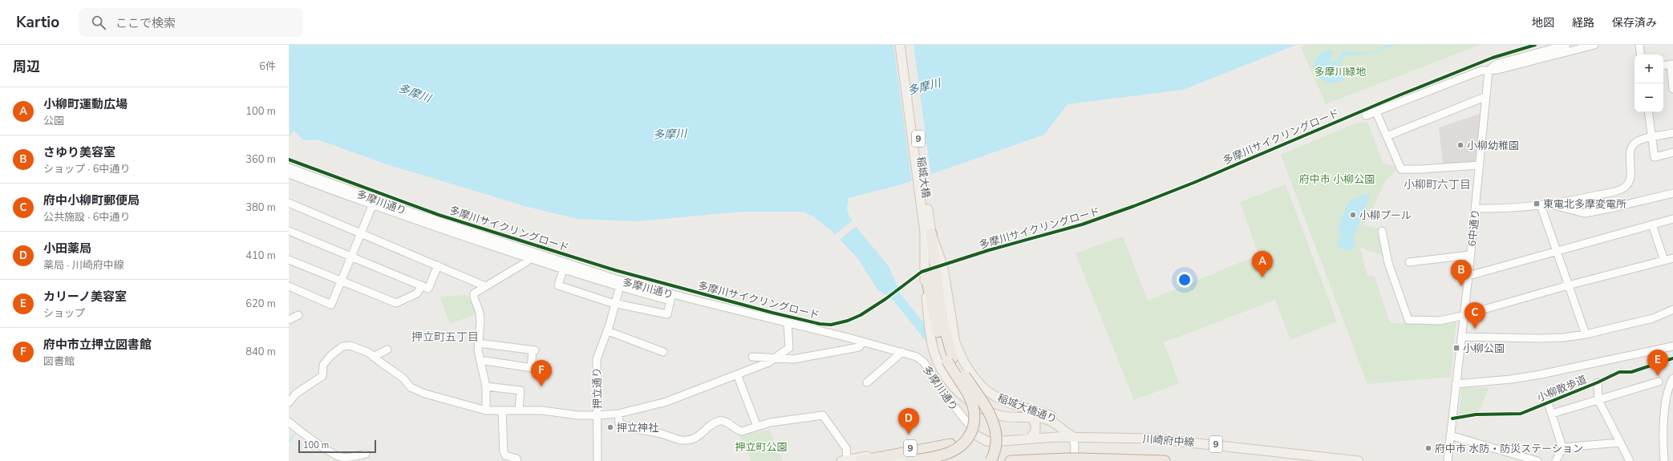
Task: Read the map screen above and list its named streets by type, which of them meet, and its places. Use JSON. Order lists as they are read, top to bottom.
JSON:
{
  "streets": {
    "main road": [
      "9",
      "稲城大橋",
      "稲城大橋通り",
      "川崎府中線"
    ],
    "street": ["多摩川通り", "6中通り", "押立通り"],
    "cycle path": ["多摩川サイクリングロード", "小柳散歩道"]
  },
  "crossings": [
    ["9", "多摩川通り"],
    ["9", "川崎府中線"],
    ["稲城大橋", "稲城大橋通り"],
    ["多摩川通り", "押立通り"],
    ["多摩川通り", "川崎府中線"],
    ["稲城大橋通り", "川崎府中線"]
  ],
  "districts": ["小柳町六丁目", "押立町五丁目"],
  "water": ["多摩川"],
  "parks": ["多摩川緑地", "府中市 小柳公園", "押立町公園"],
  "places": {
    "other": [
      "小柳幼稚園",
      "小柳プール",
      "押立神社",
      "府中市 水防・防災ステーション"
    ],
    "transit": ["東電北多摩変電所", "小柳公園"]
  },
  "scale_bar": "100 m",
  "page": {
    "header": "Kartio",
    "search": "ここで検索",
    "nav": ["地図", "経路", "保存済み"],
    "heading": ["周辺", "6件"],
    "map_buttons": ["+", "−"],
    "list": [
      {
        "mark": "A",
        "name": "小柳町運動広場",
        "note": "公園",
        "value": "100 m"
      },
      {
        "mark": "B",
        "name": "さゆり美容室",
        "note": "ショップ · 6中通り",
        "value": "360 m"
      },
      {
        "mark": "C",
        "name": "府中小柳町郵便局",
        "note": "公共施設 · 6中通り",
        "value": "380 m"
      },
      {
        "mark": "D",
        "name": "小田薬局",
        "note": "薬局 · 川崎府中線",
        "value": "410 m"
      },
      {
        "mark": "E",
        "name": "カリーノ美容室",
        "note": "ショップ",
        "value": "620 m"
      },
      {
        "mark": "F",
        "name": "府中市立押立図書館",
        "note": "図書館",
        "value": "840 m"
      }
    ],
    "pins": [
      "A",
      "B",
      "C",
      "E",
      "F",
      "D"
    ],
    "scale": "100 m"
  }
}
